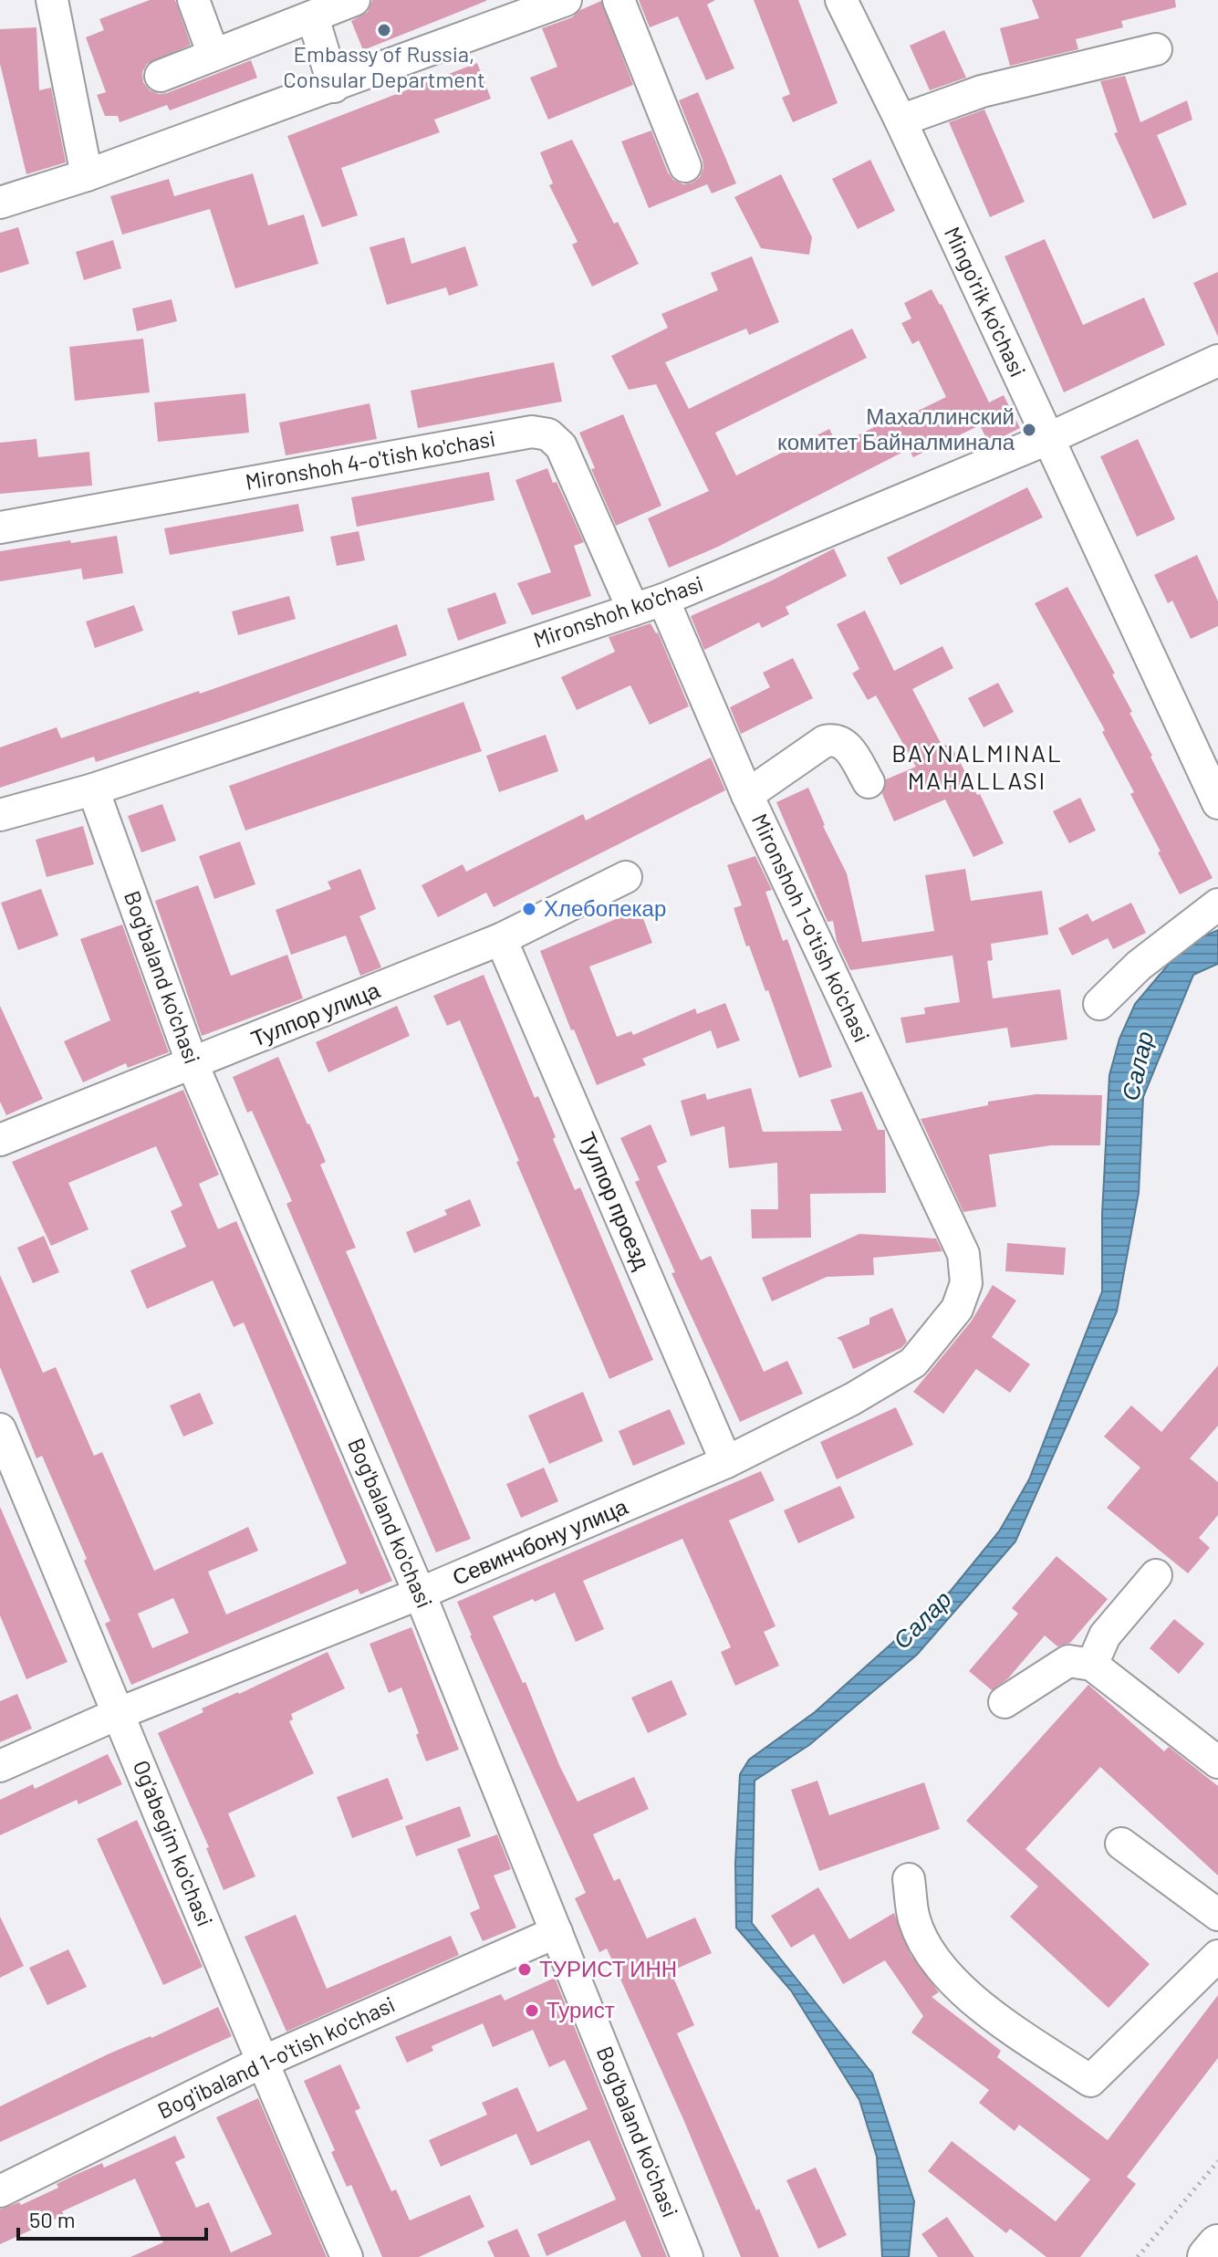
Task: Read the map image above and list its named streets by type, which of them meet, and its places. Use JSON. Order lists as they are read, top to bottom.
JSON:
{
  "streets": {
    "street": [
      "Mingo'rik ko'chasi",
      "Mironshoh 4-o'tish ko'chasi",
      "Mironshoh ko'chasi",
      "Mironshoh 1-o'tish ko'chasi",
      "Bog'baland ko'chasi",
      "Тулпор улица",
      "Тулпор проезд",
      "Севинчбону улица",
      "Og'abegim ko'chasi",
      "Bog'ibaland 1-o'tish ko'chasi"
    ]
  },
  "crossings": [
    ["Mingo'rik ko'chasi", "Mironshoh ko'chasi"],
    ["Mironshoh 4-o'tish ko'chasi", "Mironshoh ko'chasi"],
    ["Mironshoh ko'chasi", "Mironshoh 1-o'tish ko'chasi"],
    ["Mironshoh ko'chasi", "Bog'baland ko'chasi"],
    ["Mironshoh 1-o'tish ko'chasi", "Севинчбону улица"],
    ["Bog'baland ko'chasi", "Тулпор улица"],
    ["Bog'baland ko'chasi", "Севинчбону улица"],
    ["Bog'baland ko'chasi", "Bog'ibaland 1-o'tish ko'chasi"],
    ["Тулпор улица", "Тулпор проезд"],
    ["Тулпор проезд", "Севинчбону улица"],
    ["Севинчбону улица", "Og'abegim ko'chasi"],
    ["Og'abegim ko'chasi", "Bog'ibaland 1-o'tish ko'chasi"]
  ],
  "districts": ["BAYNALMINAL MAHALLASI"],
  "water": ["Салар"],
  "places": [
    "Embassy of Russia, Consular Department",
    "Махаллинский комитет Байналминала",
    "Хлебопекар",
    "ТУРИСТ ИНН",
    "Турист"
  ],
  "scale_bar": "50 m"
}
